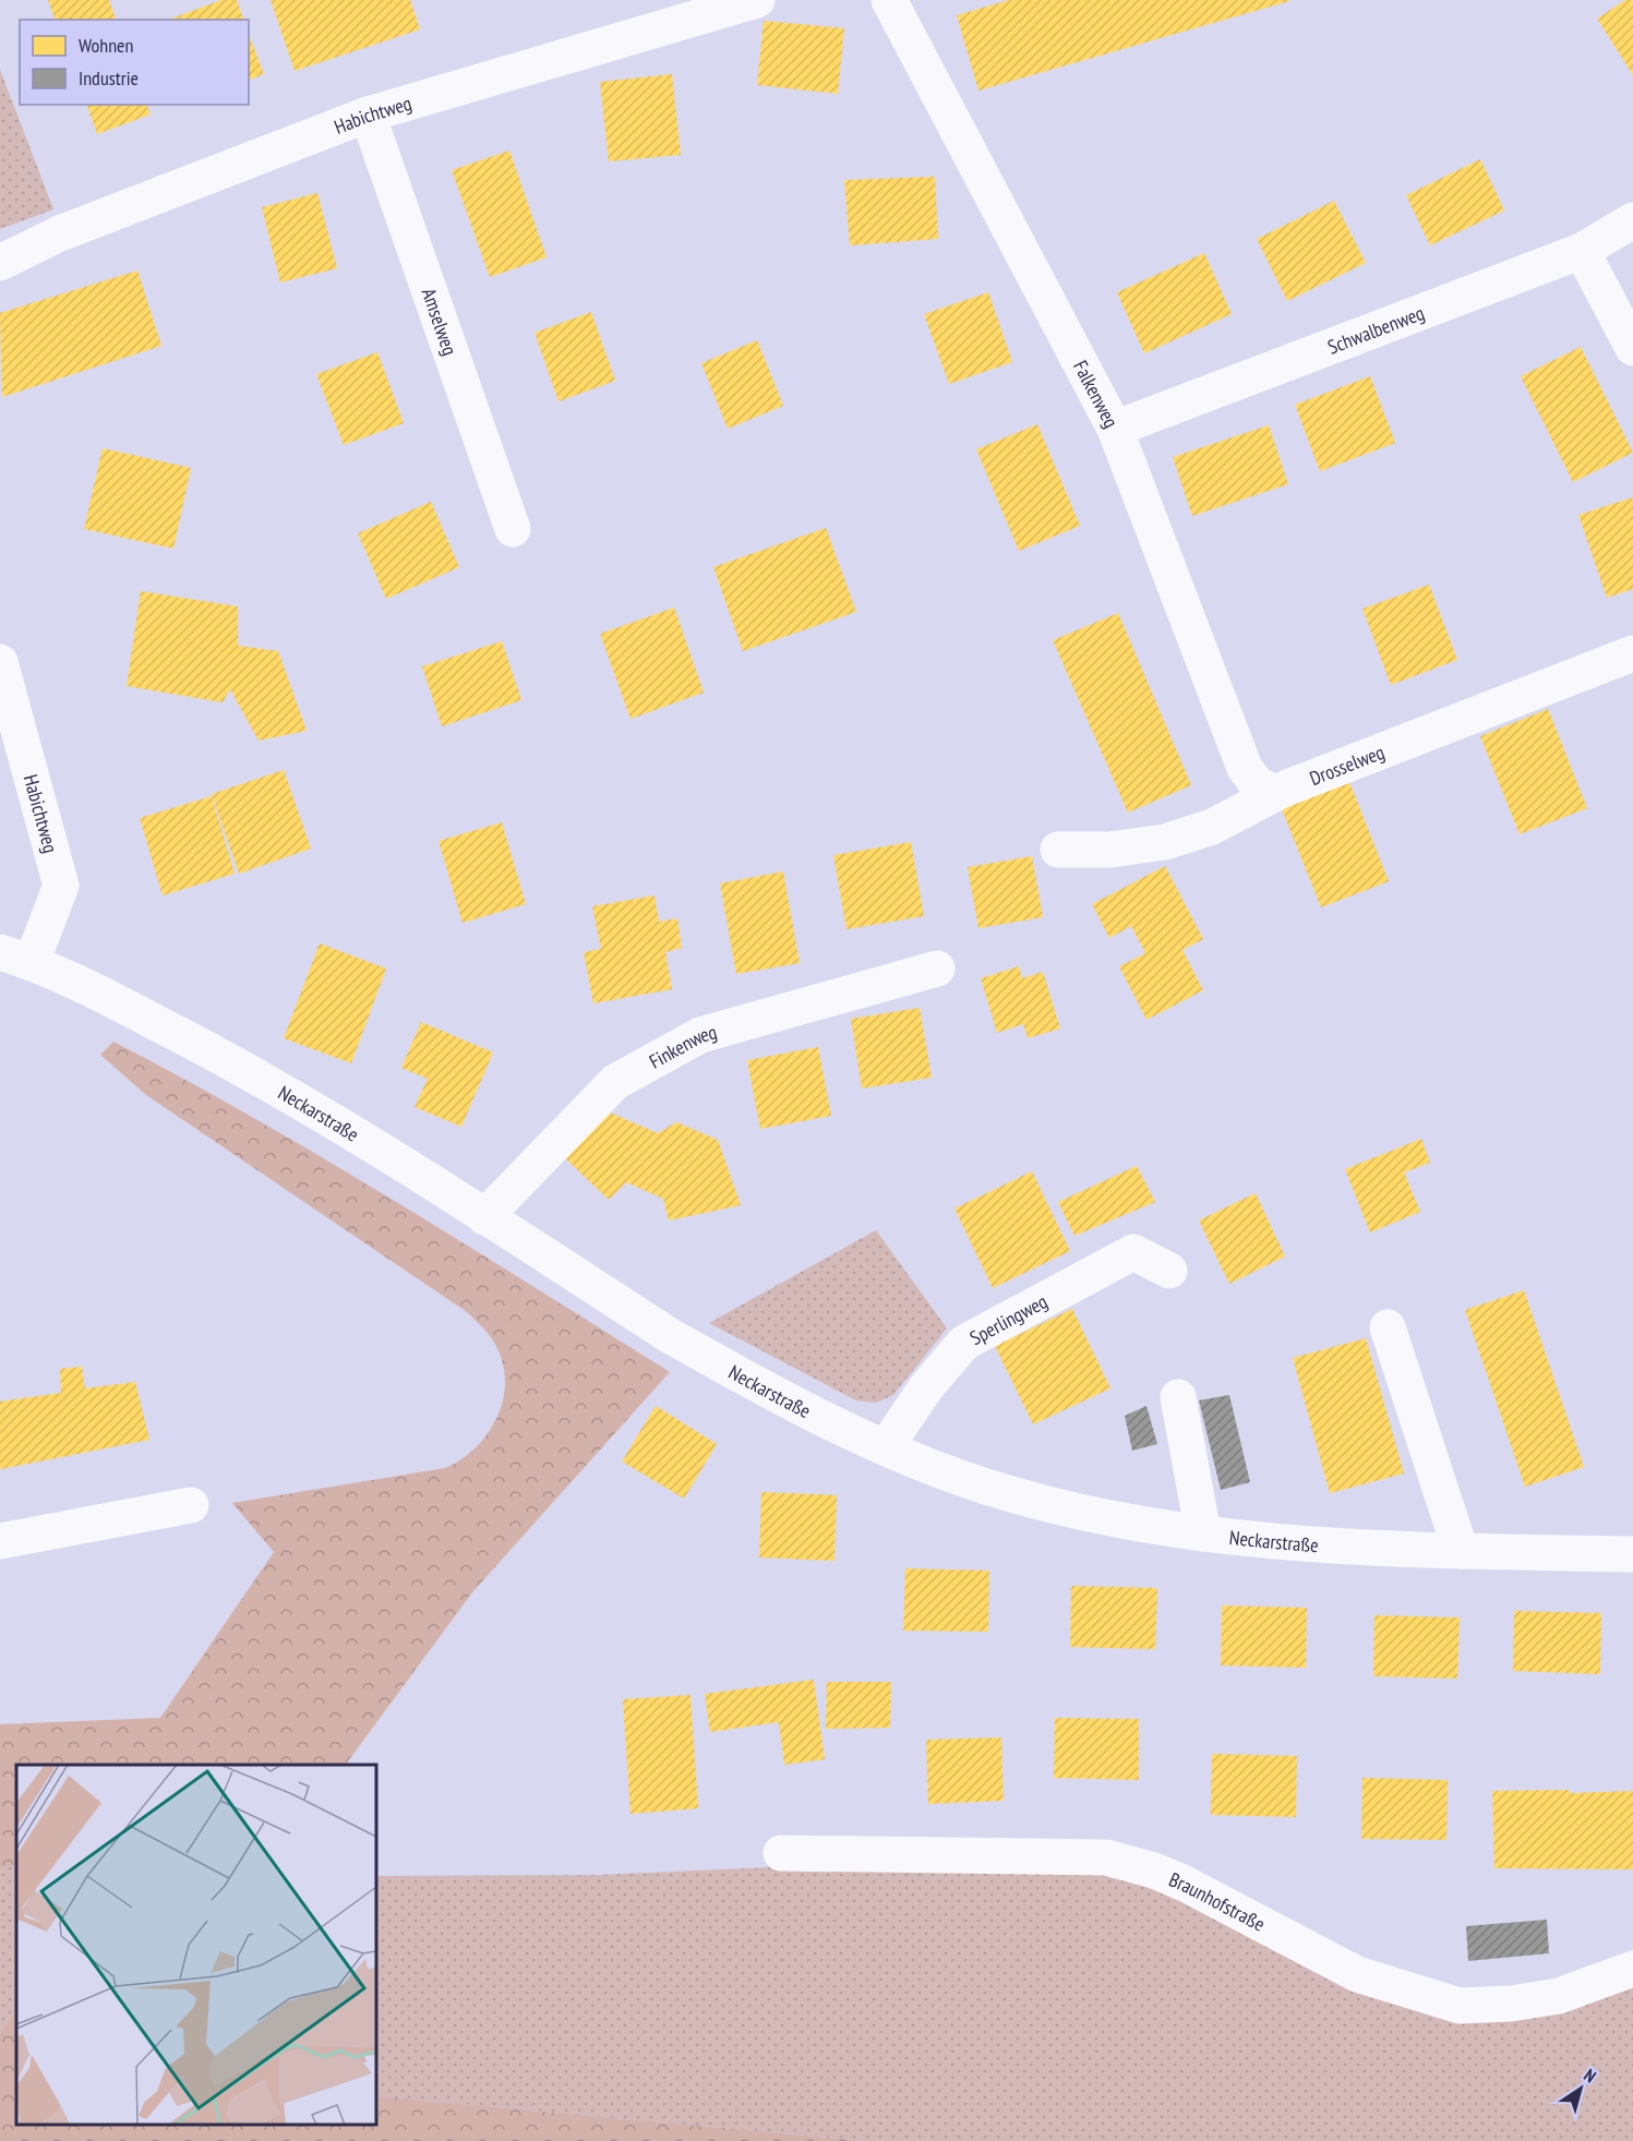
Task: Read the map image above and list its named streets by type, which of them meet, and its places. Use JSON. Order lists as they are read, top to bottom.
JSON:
{
  "streets": {
    "street": [
      "Habichtweg",
      "Amselweg",
      "Schwalbenweg",
      "Falkenweg",
      "Drosselweg",
      "Finkenweg",
      "Neckarstraße",
      "Sperlingweg",
      "Braunhofstraße"
    ]
  },
  "crossings": [
    ["Habichtweg", "Amselweg"],
    ["Habichtweg", "Neckarstraße"],
    ["Schwalbenweg", "Falkenweg"],
    ["Falkenweg", "Drosselweg"],
    ["Finkenweg", "Neckarstraße"],
    ["Neckarstraße", "Sperlingweg"]
  ],
  "legend": ["Wohnen", "Industrie"],
  "north": "top right"
}
